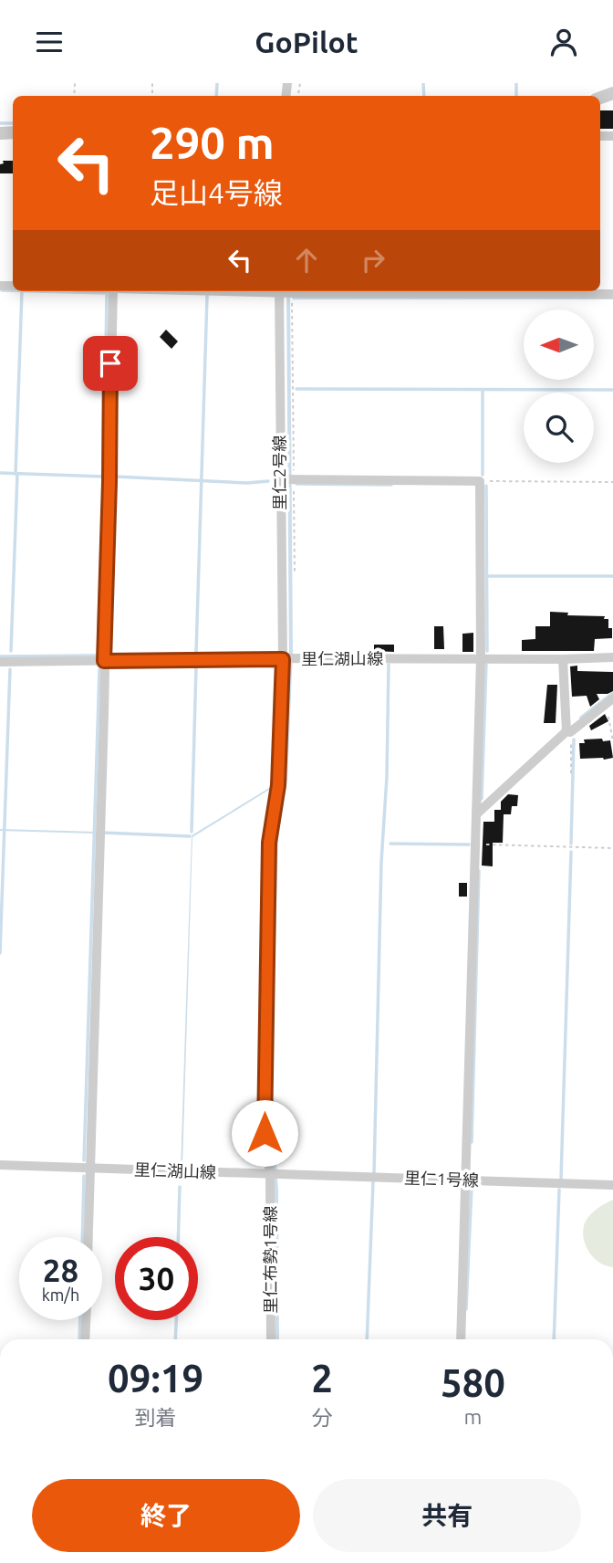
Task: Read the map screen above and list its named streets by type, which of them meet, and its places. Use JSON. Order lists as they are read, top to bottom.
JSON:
{
  "streets": {
    "street": [
      "里仁2号線",
      "里仁湖山線",
      "里仁1号線",
      "里仁布勢1号線"
    ]
  },
  "crossings": [
    ["里仁2号線", "里仁湖山線"],
    ["里仁湖山線", "里仁1号線"],
    ["里仁湖山線", "里仁布勢1号線"],
    ["里仁1号線", "里仁布勢1号線"]
  ],
  "north": "left",
  "page": {
    "header": "GoPilot",
    "turn": ["290 m", "足山4号線"],
    "speed": "28 km/h",
    "limit": "30",
    "eta": [
      "09:19",
      "到着",
      "2",
      "分",
      "580",
      "m"
    ],
    "buttons": ["終了", "共有"]
  }
}
